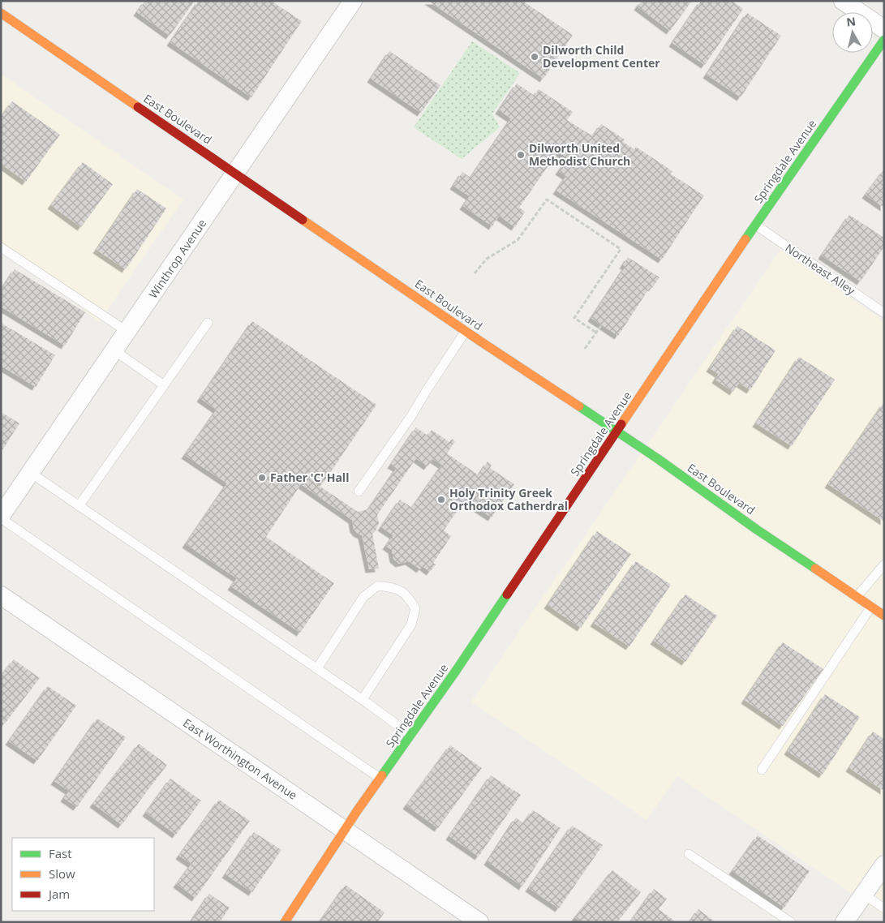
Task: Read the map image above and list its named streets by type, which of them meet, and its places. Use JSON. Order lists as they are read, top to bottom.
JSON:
{
  "streets": {
    "street": [
      "East Boulevard",
      "Springdale Avenue",
      "Winthrop Avenue",
      "East Worthington Avenue"
    ],
    "lane": ["Northeast Alley"]
  },
  "crossings": [
    ["East Boulevard", "Springdale Avenue"],
    ["East Boulevard", "Winthrop Avenue"],
    ["Springdale Avenue", "Northeast Alley"],
    ["Springdale Avenue", "East Worthington Avenue"]
  ],
  "places": [
    "Dilworth Child Development Center",
    "Dilworth United Methodist Church",
    "Father 'C' Hall",
    "Holy Trinity Greek Orthodox Catherdral"
  ],
  "legend": ["Fast", "Slow", "Jam"],
  "north": "top"
}
